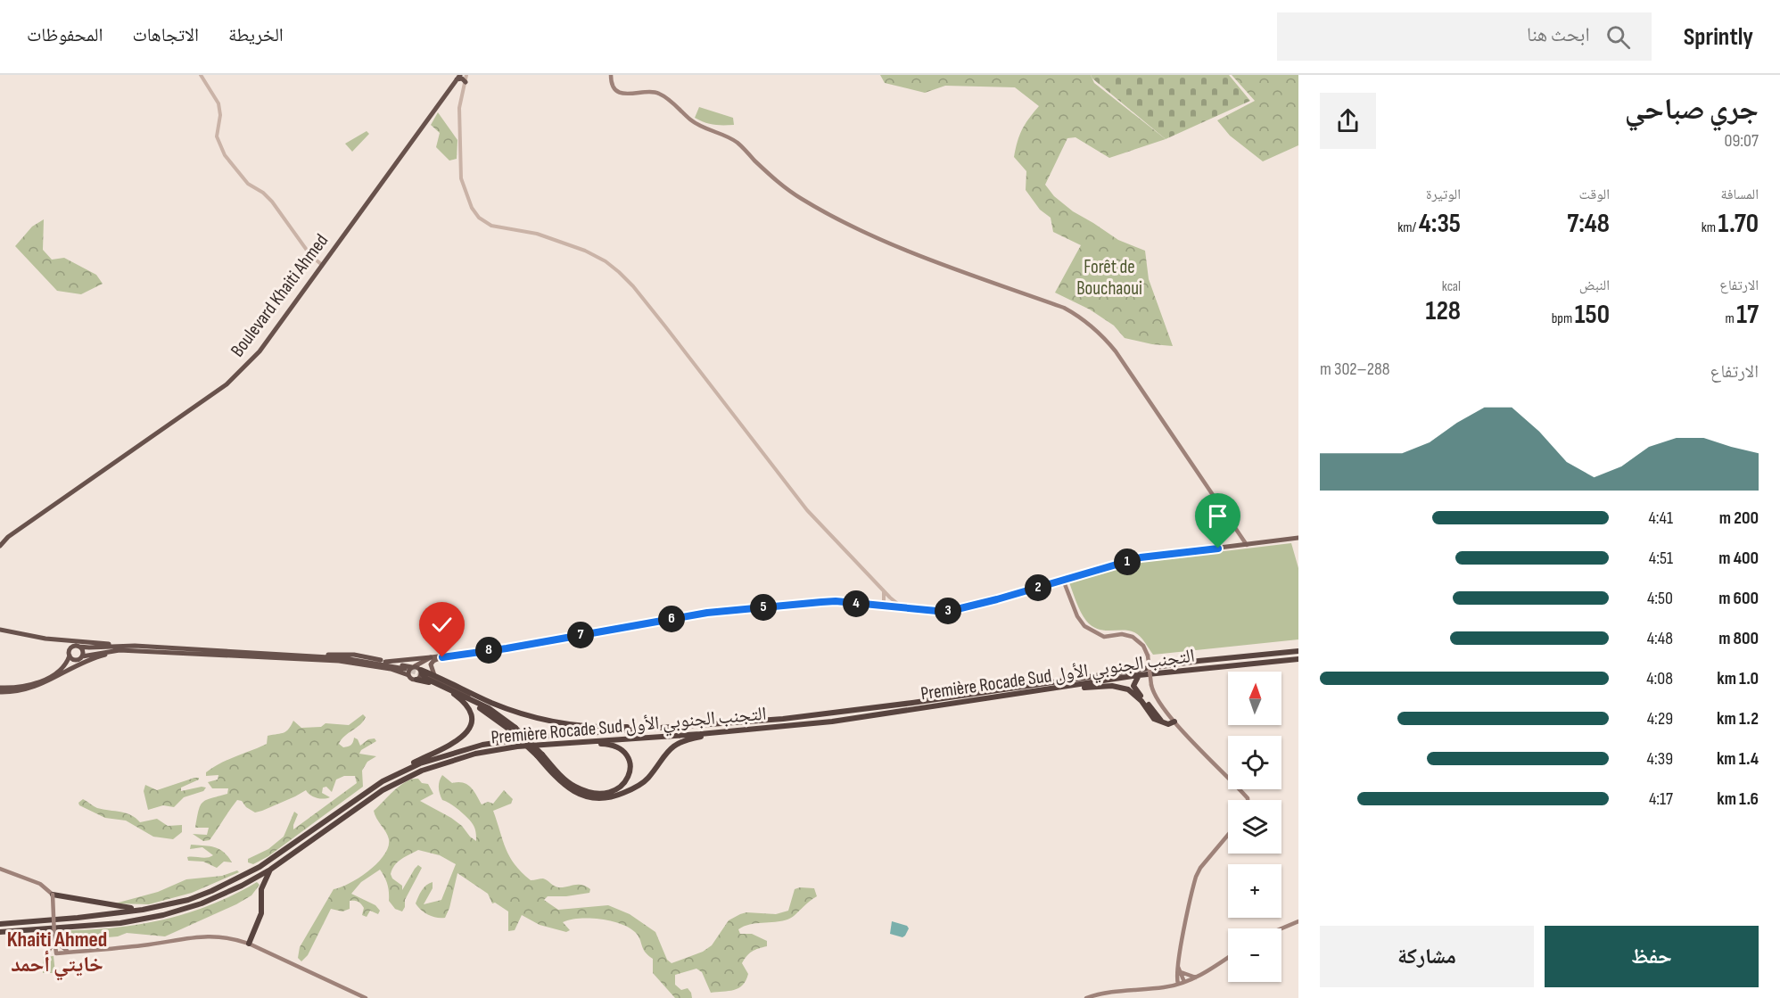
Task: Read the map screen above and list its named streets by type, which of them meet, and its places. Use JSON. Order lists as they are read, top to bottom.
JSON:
{
  "streets": {
    "highway": ["Boulevard Khaiti Ahmed", "Première Rocade Sud التجنب الجنوبي الأول"]
  },
  "districts": ["Khaiti Ahmed خايتي أحمد"],
  "parks": ["Forêt de Bouchaoui"],
  "north": "top",
  "page": {
    "header": "Sprintly",
    "search": "ابحث هنا",
    "nav": ["الخريطة", "الاتجاهات", "المحفوظات"],
    "heading": ["جري صباحي", "09:07"],
    "stats": [
      ["المسافة", "1.70 km"],
      ["الوقت", "7:48"],
      ["الوتيرة", "4:35 /km"],
      ["الارتفاع", "17 m"],
      ["النبض", "150 bpm"],
      ["kcal", "128"]
    ],
    "chart": ["الارتفاع", "288–302 m"],
    "list": [
      {
        "name": "200 m",
        "note": "4:41"
      },
      {
        "name": "400 m",
        "note": "4:51"
      },
      {
        "name": "600 m",
        "note": "4:50"
      },
      {
        "name": "800 m",
        "note": "4:48"
      },
      {
        "name": "1.0 km",
        "note": "4:08"
      },
      {
        "name": "1.2 km",
        "note": "4:29"
      },
      {
        "name": "1.4 km",
        "note": "4:39"
      },
      {
        "name": "1.6 km",
        "note": "4:17"
      }
    ],
    "pins": [
      "1",
      "2",
      "4",
      "5",
      "3",
      "6",
      "7",
      "8"
    ],
    "map_buttons": ["+", "−"],
    "buttons": ["حفظ", "مشاركة"]
  }
}
